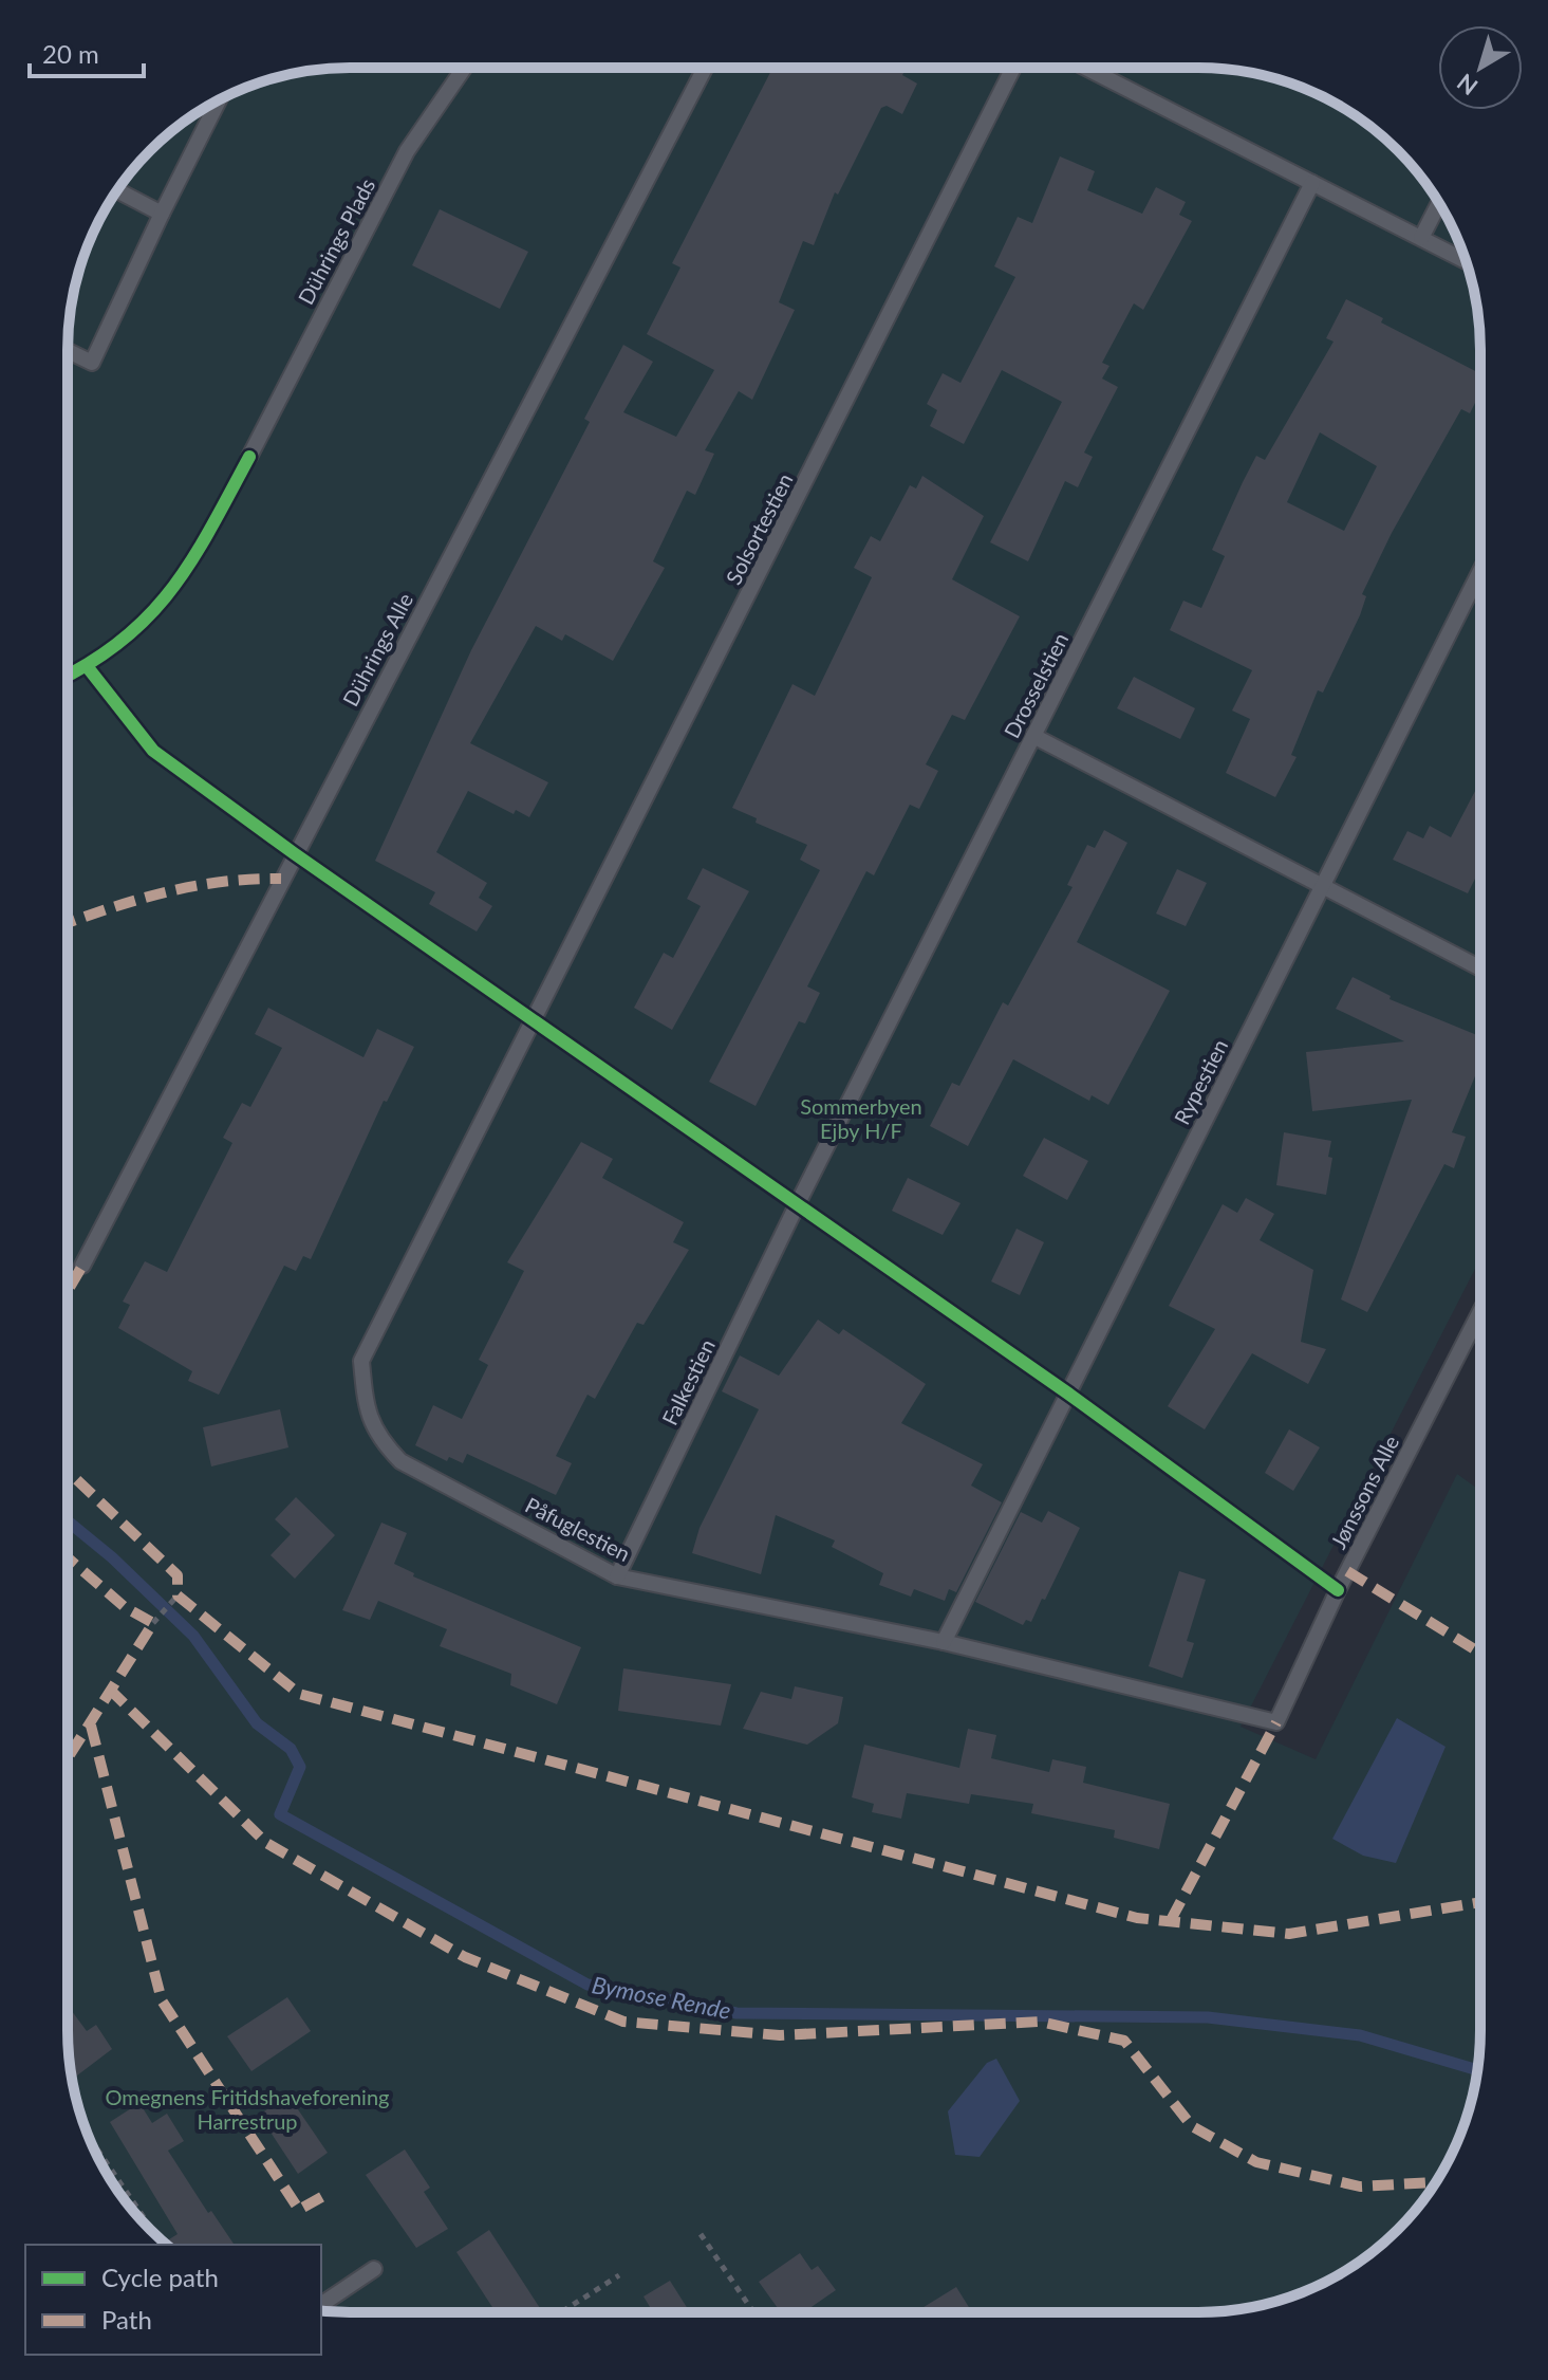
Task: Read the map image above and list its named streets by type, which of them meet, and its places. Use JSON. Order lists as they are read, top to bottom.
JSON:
{
  "streets": {
    "lane": [
      "Dührings Plads",
      "Solsortestien",
      "Dührings Alle",
      "Drosselstien",
      "Rypestien",
      "Falkestien",
      "Jønssons Alle",
      "Påfuglestien"
    ]
  },
  "crossings": [
    ["Solsortestien", "Påfuglestien"],
    ["Drosselstien", "Falkestien"],
    ["Rypestien", "Påfuglestien"],
    ["Falkestien", "Påfuglestien"],
    ["Jønssons Alle", "Påfuglestien"]
  ],
  "water": ["Bymose Rende"],
  "parks": ["Sommerbyen Ejby H/F", "Omegnens Fritidshaveforening Harrestrup"],
  "legend": ["Cycle path", "Path"],
  "scale_bar": "20 m",
  "north": "bottom left"
}
